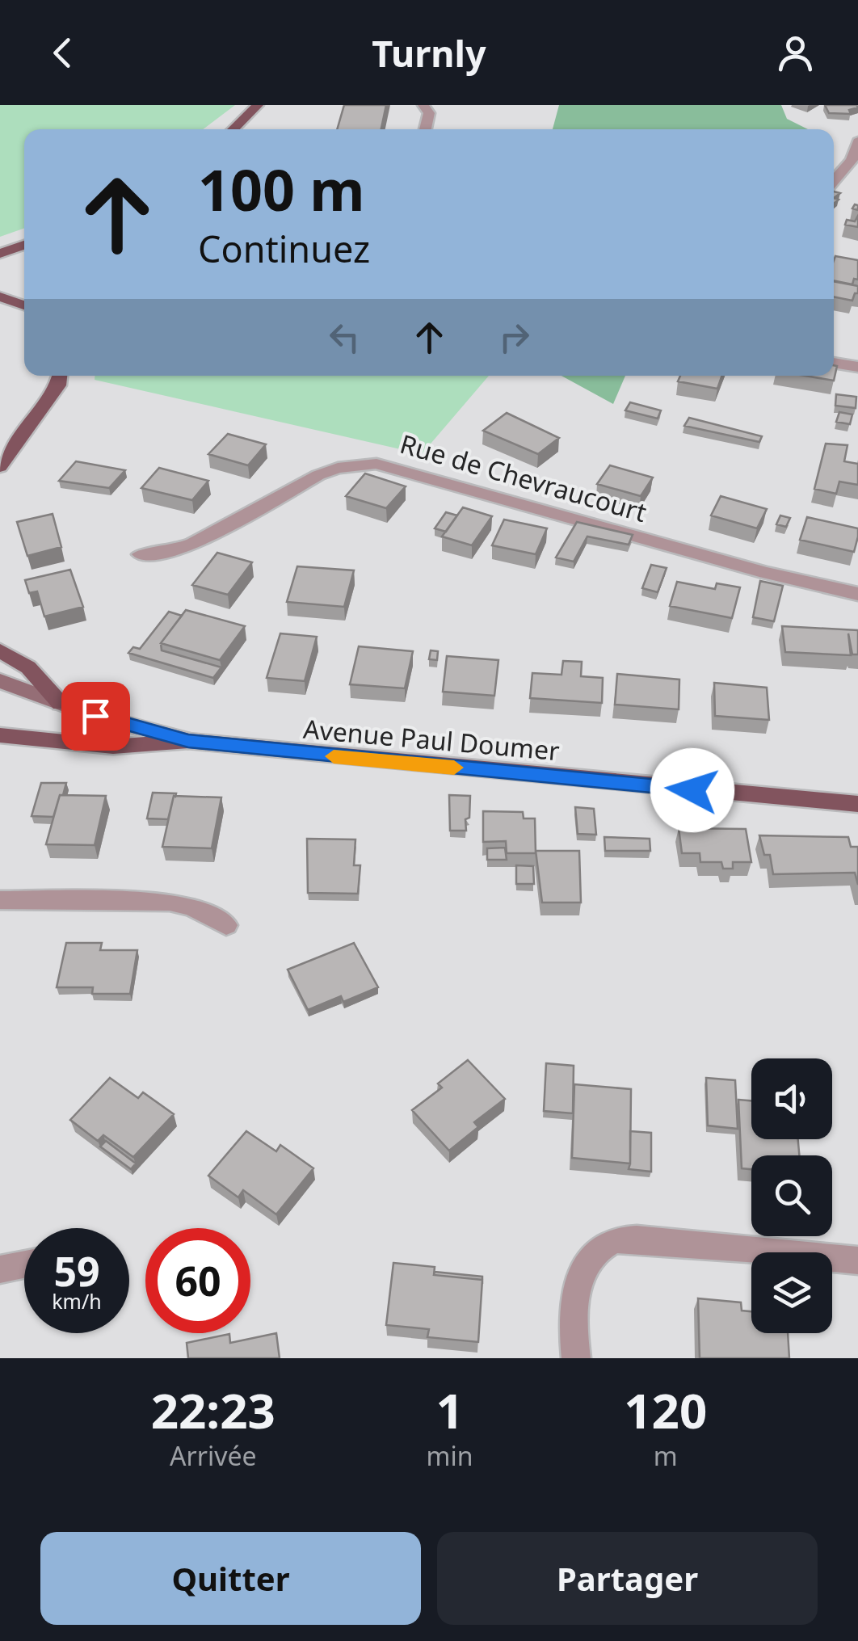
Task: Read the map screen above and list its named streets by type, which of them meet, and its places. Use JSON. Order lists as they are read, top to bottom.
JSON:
{
  "streets": {
    "main road": ["Avenue Paul Doumer"],
    "street": ["Rue de Chevraucourt"]
  },
  "page": {
    "header": "Turnly",
    "turn": ["100 m", "Continuez"],
    "speed": "59 km/h",
    "limit": "60",
    "eta": [
      "22:23",
      "Arrivée",
      "1",
      "min",
      "120",
      "m"
    ],
    "buttons": ["Quitter", "Partager"]
  }
}
